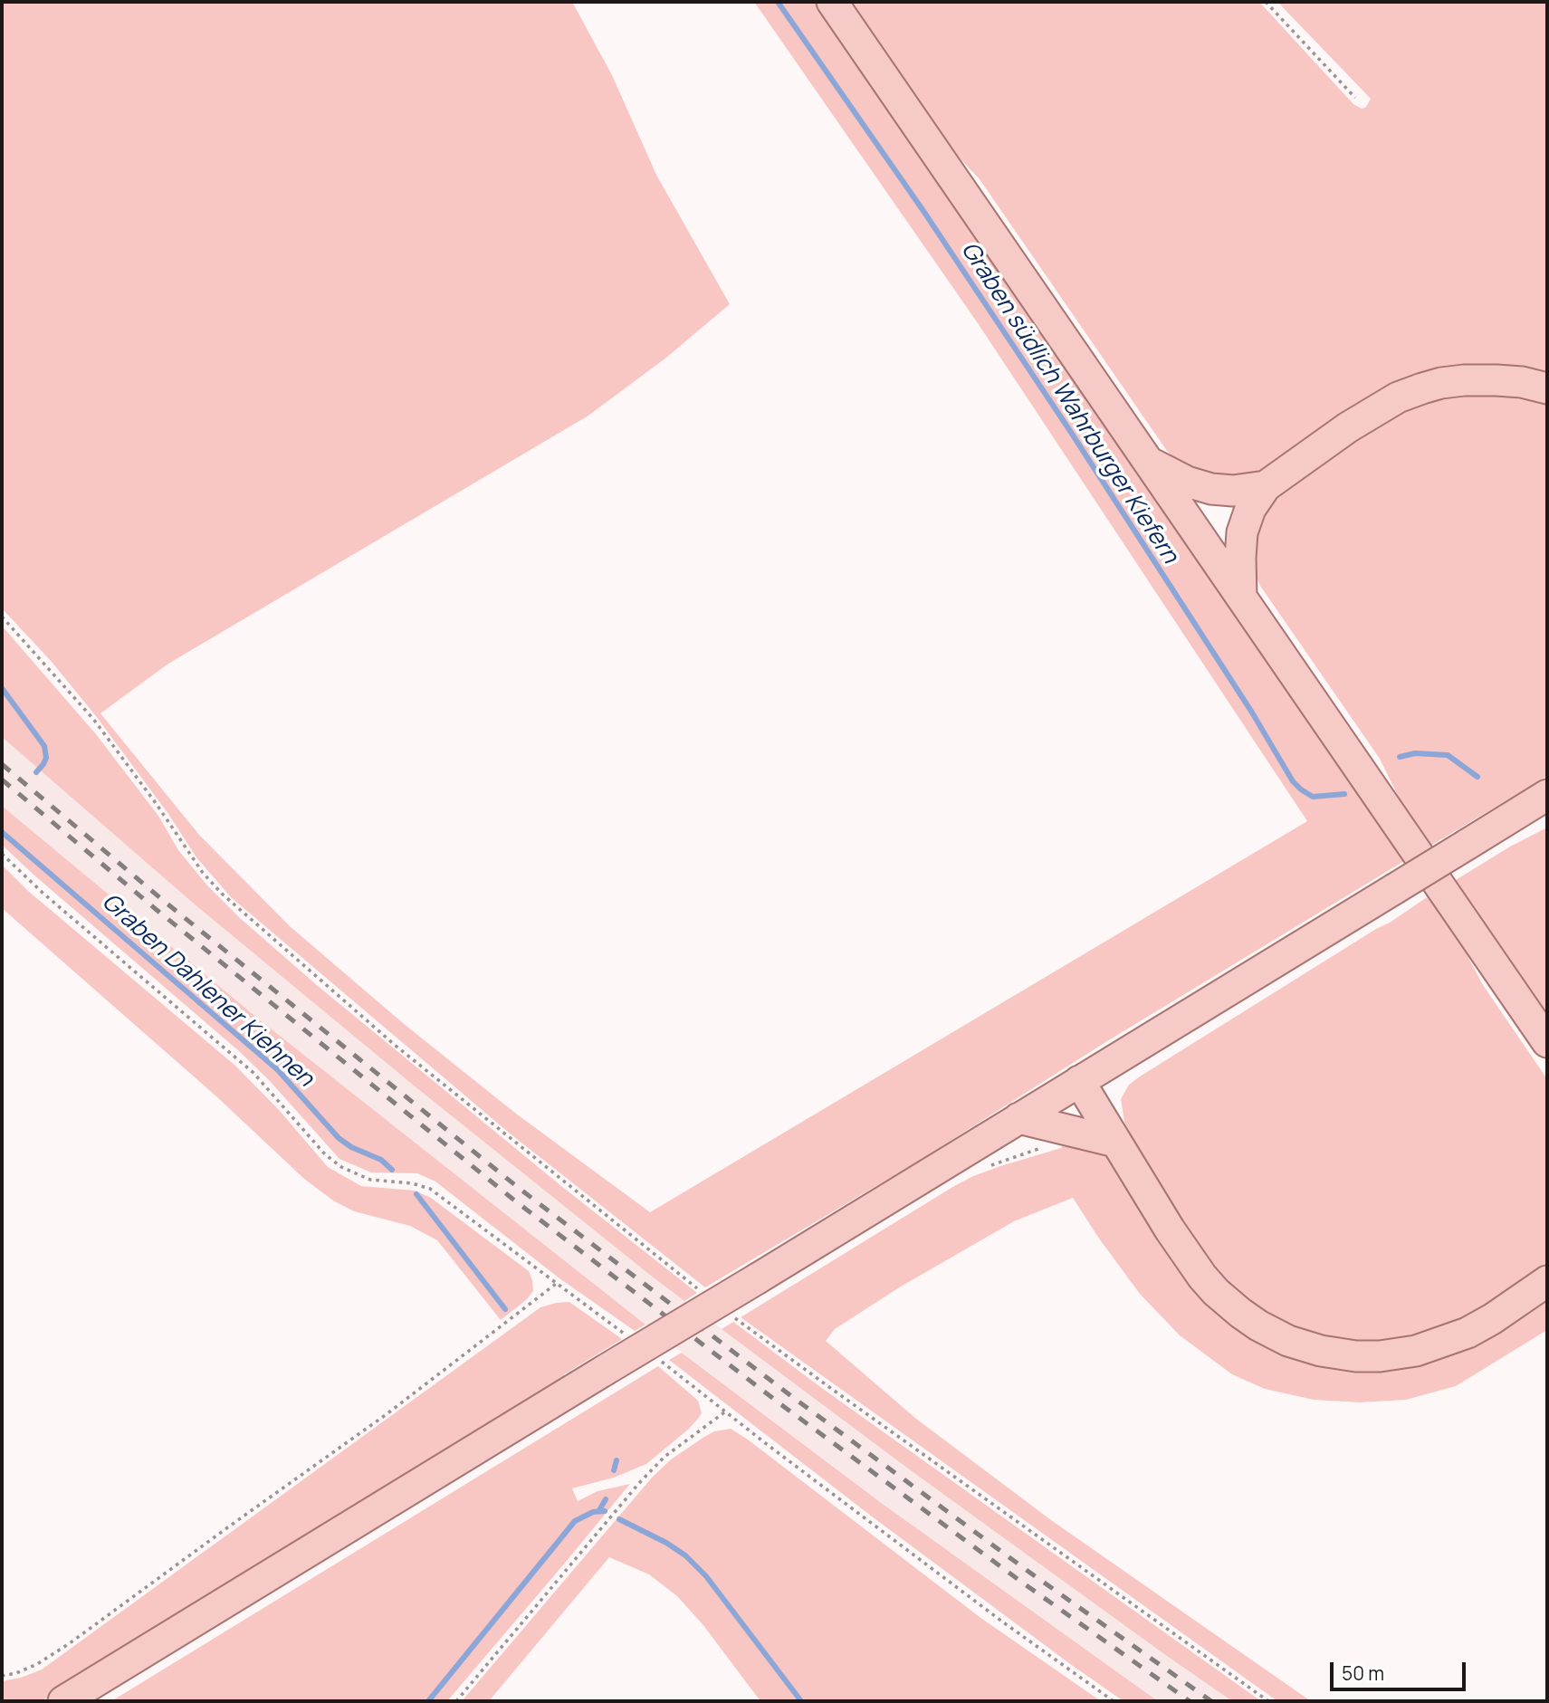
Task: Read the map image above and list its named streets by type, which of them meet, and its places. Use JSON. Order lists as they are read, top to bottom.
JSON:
{
  "water": ["Graben südlich Wahrburger Kiefern", "Graben Dahlener Kiehnen"],
  "scale_bar": "50 m"
}
